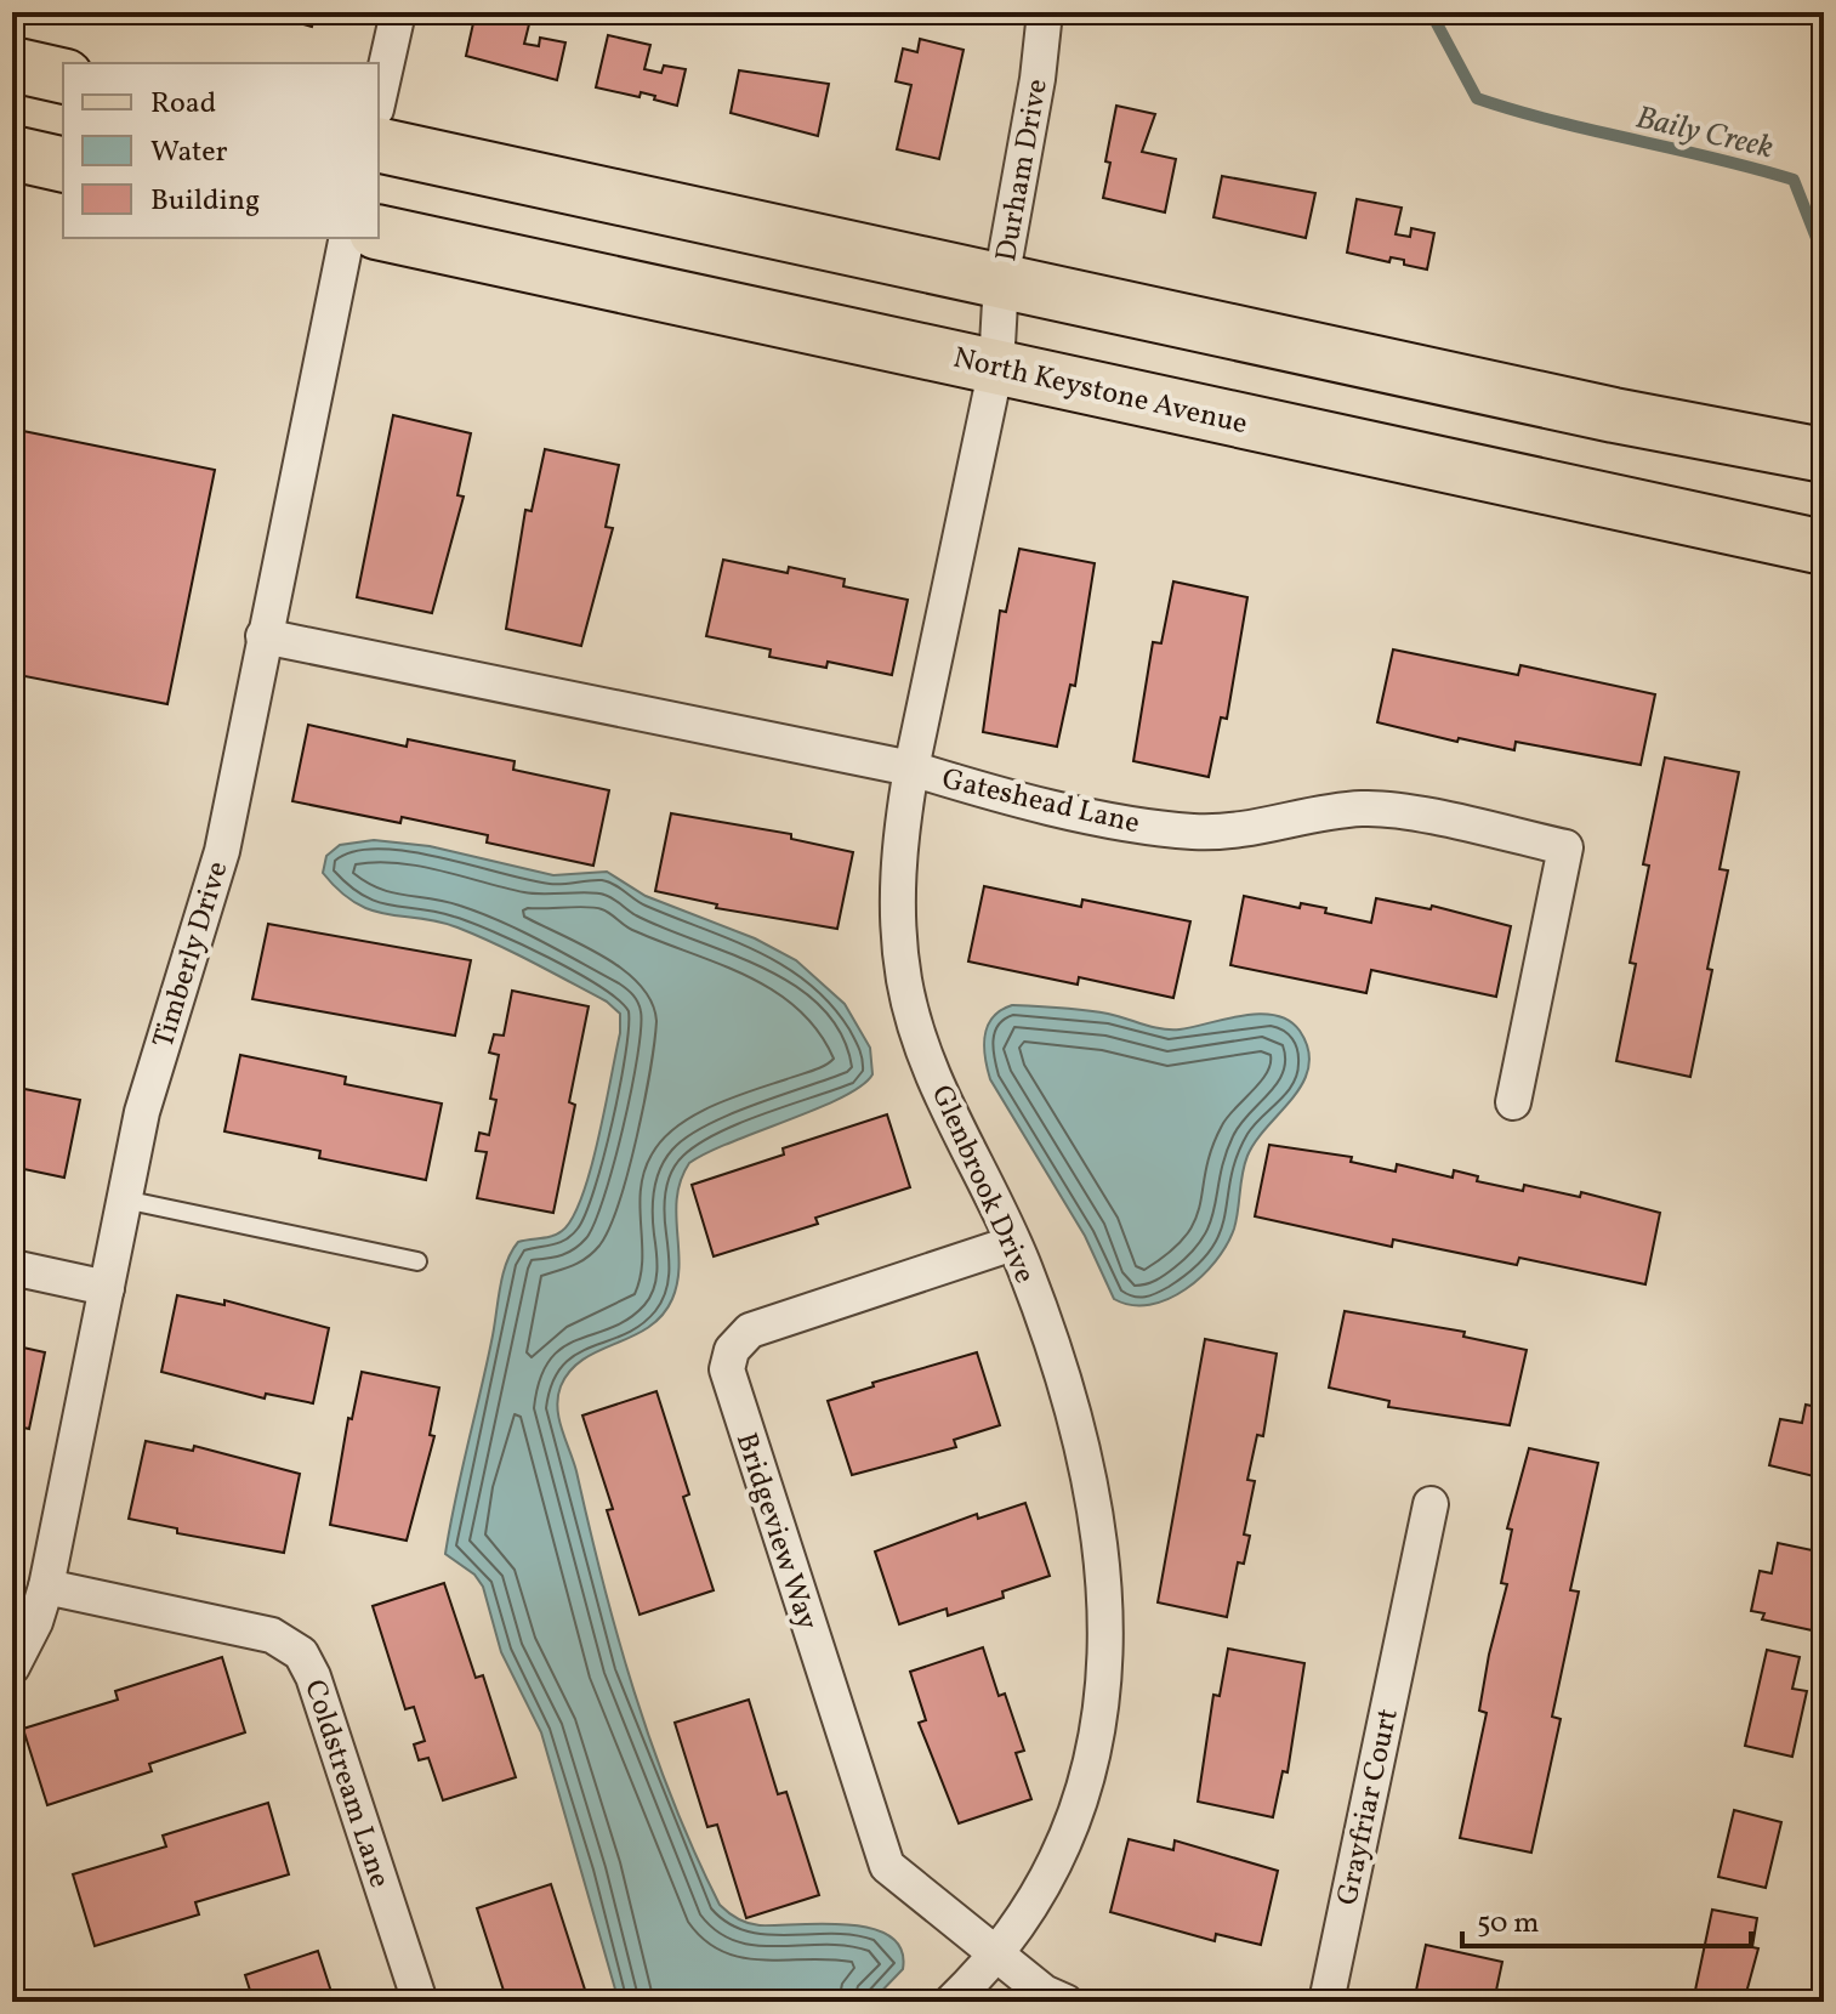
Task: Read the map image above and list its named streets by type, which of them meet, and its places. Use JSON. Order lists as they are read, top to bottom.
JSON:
{
  "streets": {
    "main road": ["North Keystone Avenue"],
    "street": [
      "Durham Drive",
      "Gateshead Lane",
      "Timberly Drive",
      "Glenbrook Drive",
      "Bridgeview Way",
      "Coldstream Lane",
      "Grayfriar Court"
    ]
  },
  "crossings": [
    ["Durham Drive", "North Keystone Avenue"],
    ["Durham Drive", "Glenbrook Drive"],
    ["North Keystone Avenue", "Glenbrook Drive"],
    ["Gateshead Lane", "Timberly Drive"],
    ["Gateshead Lane", "Glenbrook Drive"],
    ["Timberly Drive", "Coldstream Lane"],
    ["Glenbrook Drive", "Bridgeview Way"]
  ],
  "water": ["Baily Creek"],
  "legend": ["Road", "Water", "Building"],
  "scale_bar": "50 m"
}
